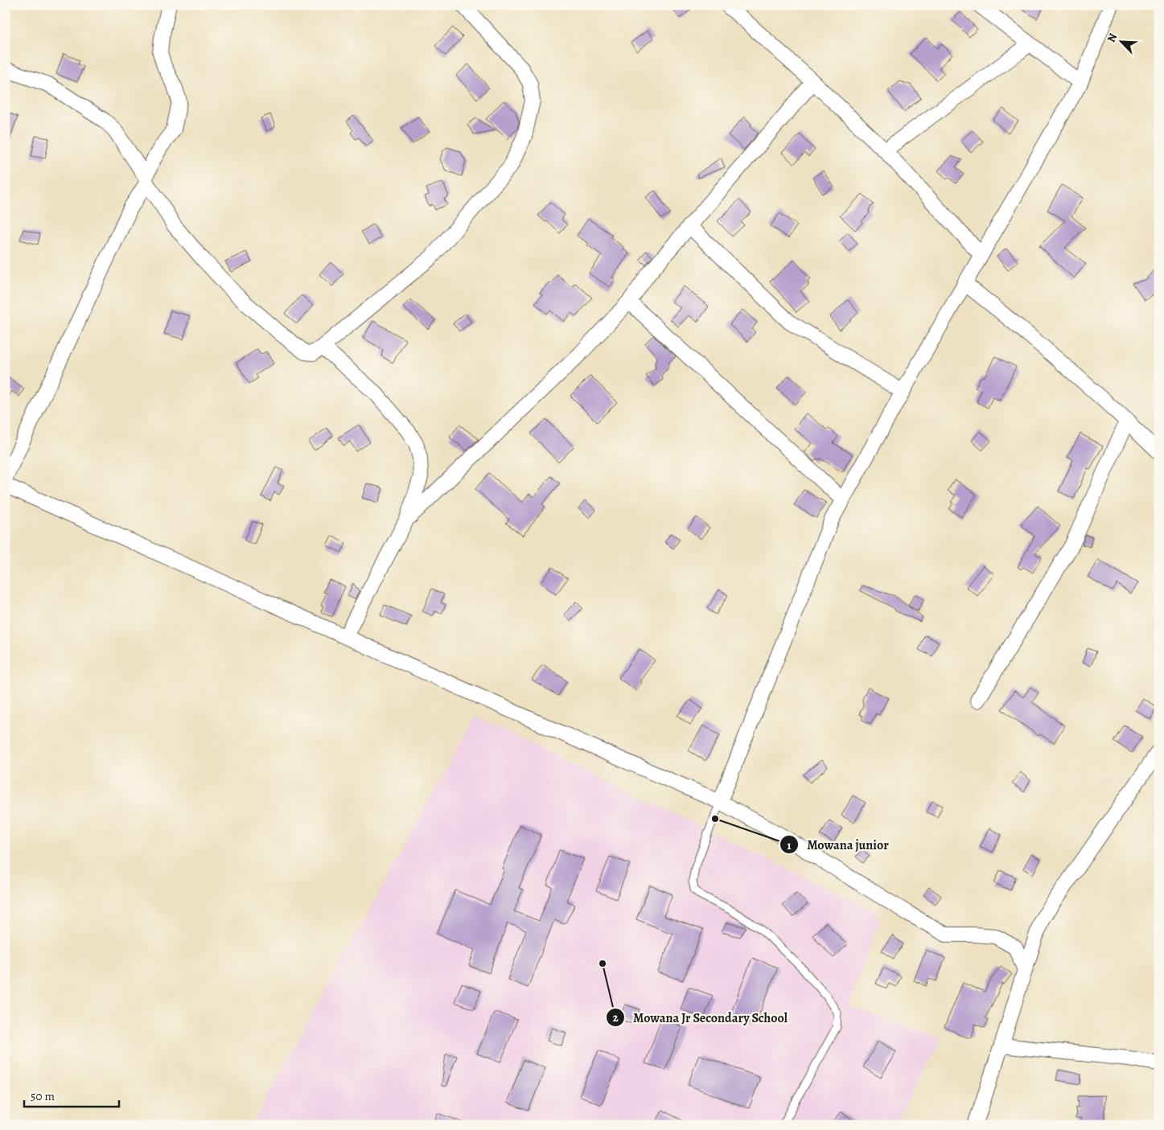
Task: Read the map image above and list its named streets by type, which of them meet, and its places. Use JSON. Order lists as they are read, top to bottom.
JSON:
{
  "places": ["Mowana junior", "Mowana Jr Secondary School"],
  "scale_bar": "50 m",
  "north": "top left"
}
